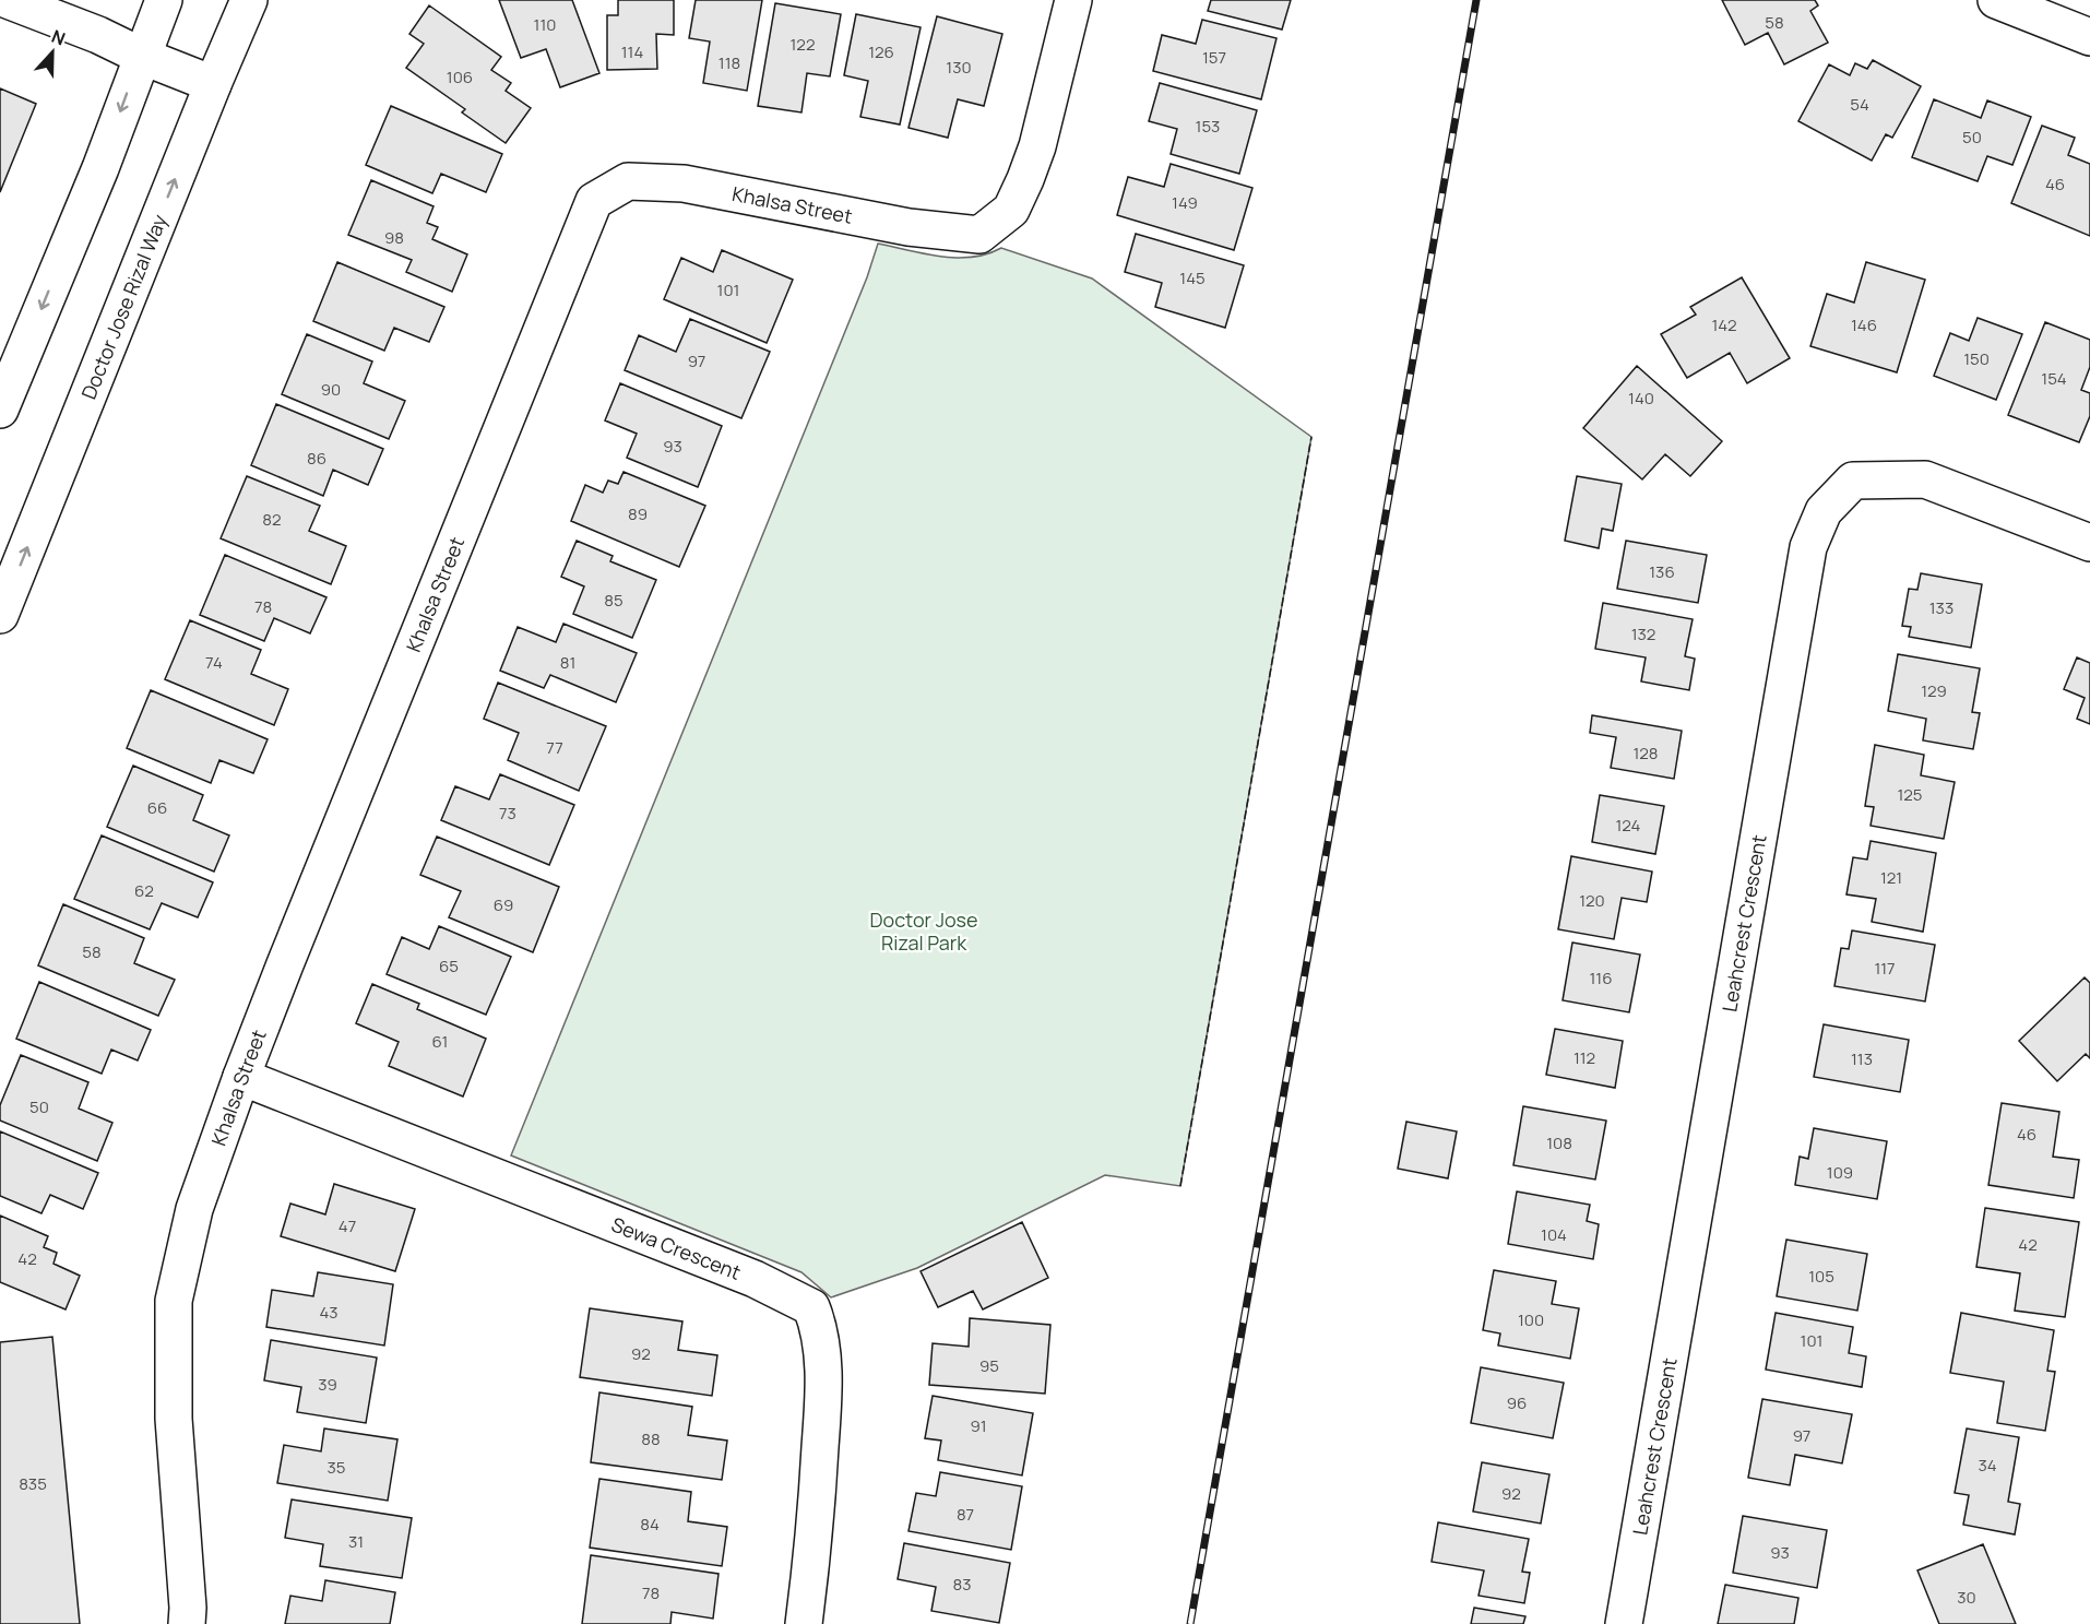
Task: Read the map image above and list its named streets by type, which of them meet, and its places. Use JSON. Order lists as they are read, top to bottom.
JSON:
{
  "streets": {
    "street": [
      "Khalsa Street",
      "Doctor Jose Rizal Way",
      "Leahcrest Crescent",
      "Sewa Crescent"
    ]
  },
  "crossings": [
    ["Khalsa Street", "Sewa Crescent"]
  ],
  "parks": ["Doctor Jose Rizal Park"],
  "house_numbers": [
    "58",
    "110",
    "122",
    "114",
    "126",
    "157",
    "118",
    "130",
    "106",
    "54",
    "153",
    "50",
    "46",
    "149",
    "98",
    "145",
    "101",
    "142",
    "146",
    "150",
    "97",
    "154",
    "90",
    "140",
    "93",
    "86",
    "89",
    "82",
    "136",
    "85",
    "78",
    "133",
    "132",
    "74",
    "81",
    "129",
    "77",
    "128",
    "125",
    "66",
    "73",
    "124",
    "121",
    "62",
    "120",
    "69",
    "58",
    "65",
    "117",
    "116",
    "61",
    "112",
    "113",
    "50",
    "46",
    "108",
    "109",
    "47",
    "104",
    "42",
    "42",
    "105",
    "43",
    "100",
    "101",
    "92",
    "95",
    "39",
    "96",
    "91",
    "97",
    "88",
    "34",
    "35",
    "835",
    "92",
    "87",
    "84",
    "31",
    "93",
    "83",
    "78",
    "30"
  ],
  "north": "top"
}
